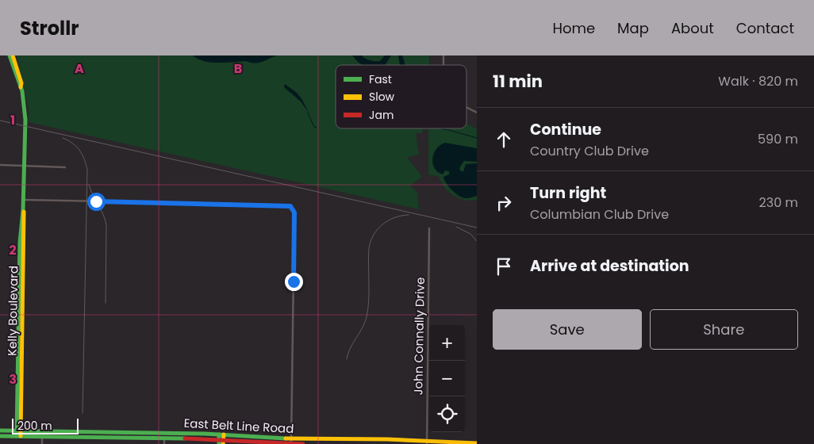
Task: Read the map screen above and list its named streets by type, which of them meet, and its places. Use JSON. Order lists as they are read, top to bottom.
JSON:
{
  "streets": {
    "main road": ["Kelly Boulevard", "East Belt Line Road"],
    "street": ["John Connally Drive"]
  },
  "crossings": [
    ["Kelly Boulevard", "East Belt Line Road"],
    ["John Connally Drive", "East Belt Line Road"]
  ],
  "legend": ["Fast", "Slow", "Jam"],
  "scale_bar": "200 m",
  "page": {
    "header": "Strollr",
    "nav": [
      "Home",
      "Map",
      "About",
      "Contact"
    ],
    "heading": ["11 min", "Walk · 820 m"],
    "list": [
      ["Continue", "Country Club Drive", "590 m"],
      ["Turn right", "Columbian Club Drive", "230 m"],
      "Arrive at destination"
    ],
    "buttons": ["Save", "Share"],
    "map_buttons": ["+", "−"],
    "scale": "200 m"
  },
  "grid": {
    "columns": ["A", "B"],
    "rows": ["1", "2", "3"]
  }
}
